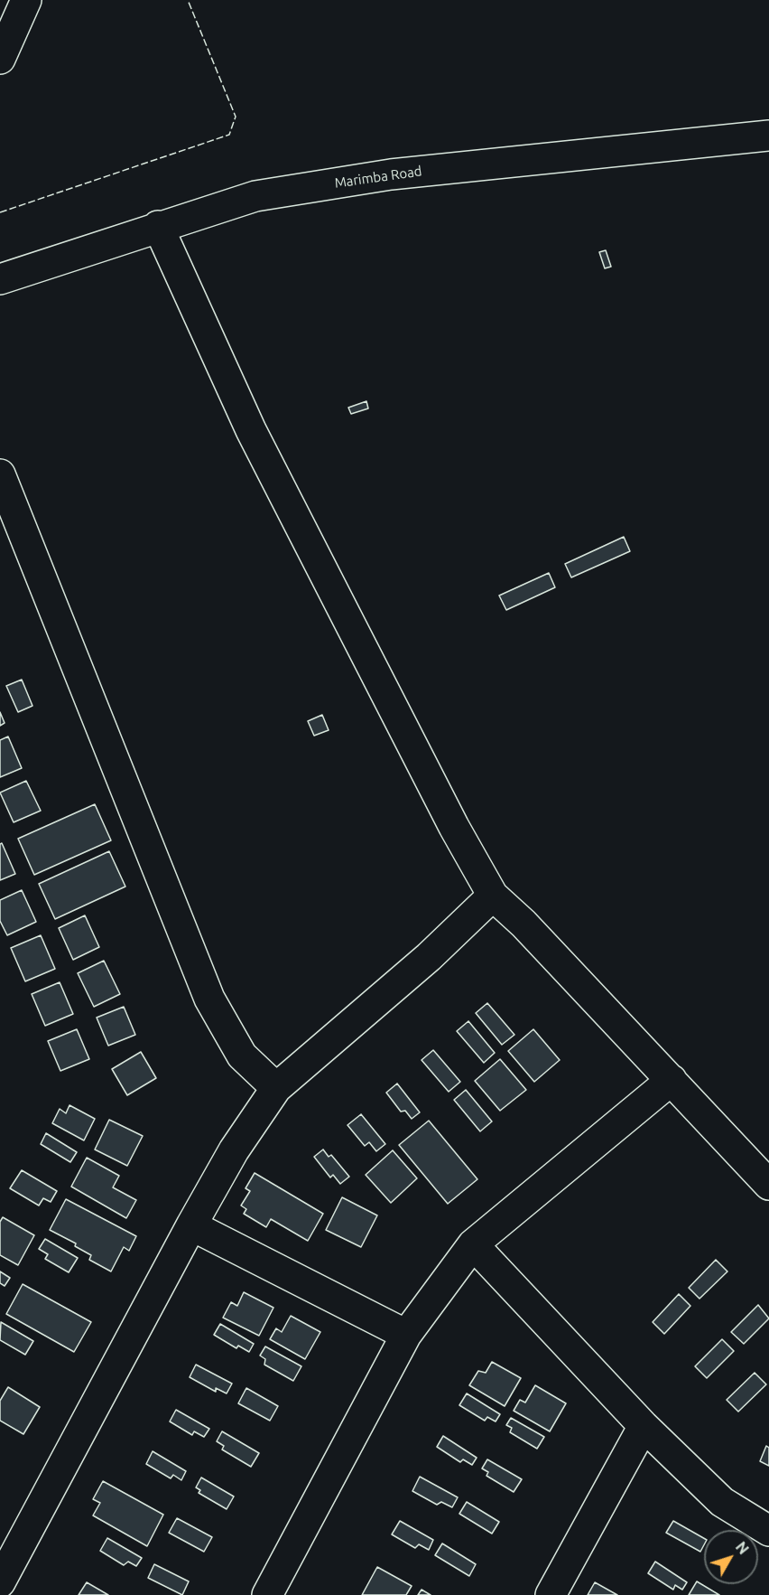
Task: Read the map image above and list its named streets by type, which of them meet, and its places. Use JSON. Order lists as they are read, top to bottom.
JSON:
{
  "streets": {
    "street": ["Marimba Road"]
  },
  "north": "top right"
}
